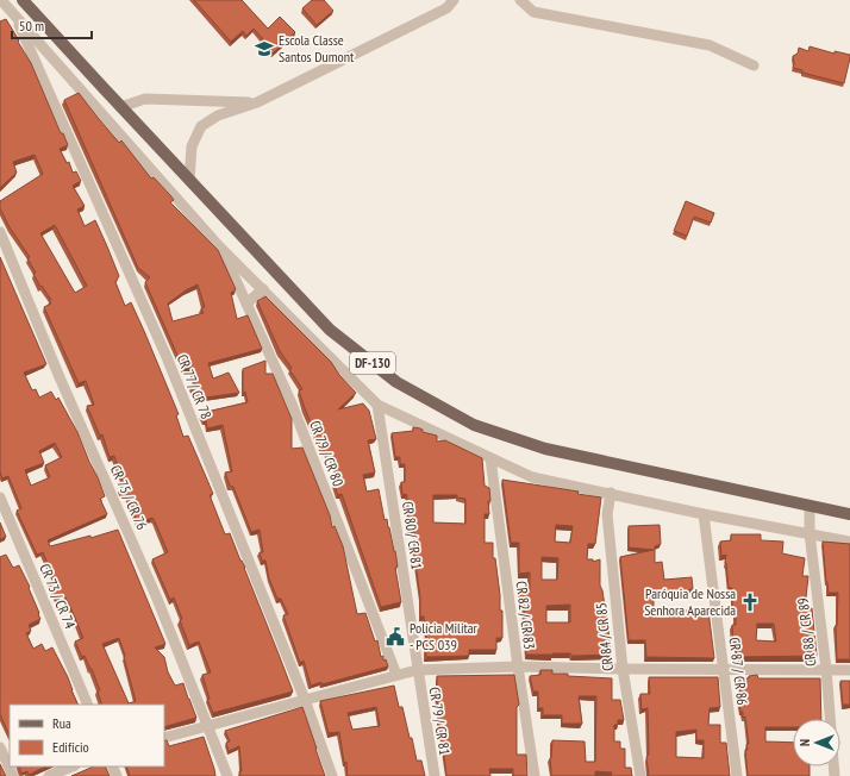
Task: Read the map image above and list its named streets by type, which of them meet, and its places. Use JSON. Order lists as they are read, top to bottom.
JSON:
{
  "streets": {
    "main road": ["DF-130"],
    "street": [
      "CR 77 / CR 78",
      "CR 79 / CR 80",
      "CR 75 / CR 76",
      "CR 80 / CR 81",
      "CR 73 / CR 74",
      "CR 82 / CR 83",
      "CR 88 / CR 89",
      "CR 84 / CR 85",
      "CR 87 / CR 86",
      "CR 79 / CR 81"
    ]
  },
  "crossings": [
    ["DF-130", "CR 88 / CR 89"],
    ["CR 80 / CR 81", "CR 79 / CR 81"]
  ],
  "places": {
    "school or university": ["Escola Classe Santos Dumont"],
    "church": ["Paróquia de Nossa Senhora Aparecida"],
    "public building": ["Polícia Militar - PCS 039"]
  },
  "legend": ["Rua", "Edifício"],
  "scale_bar": "50 m",
  "north": "left"
}
